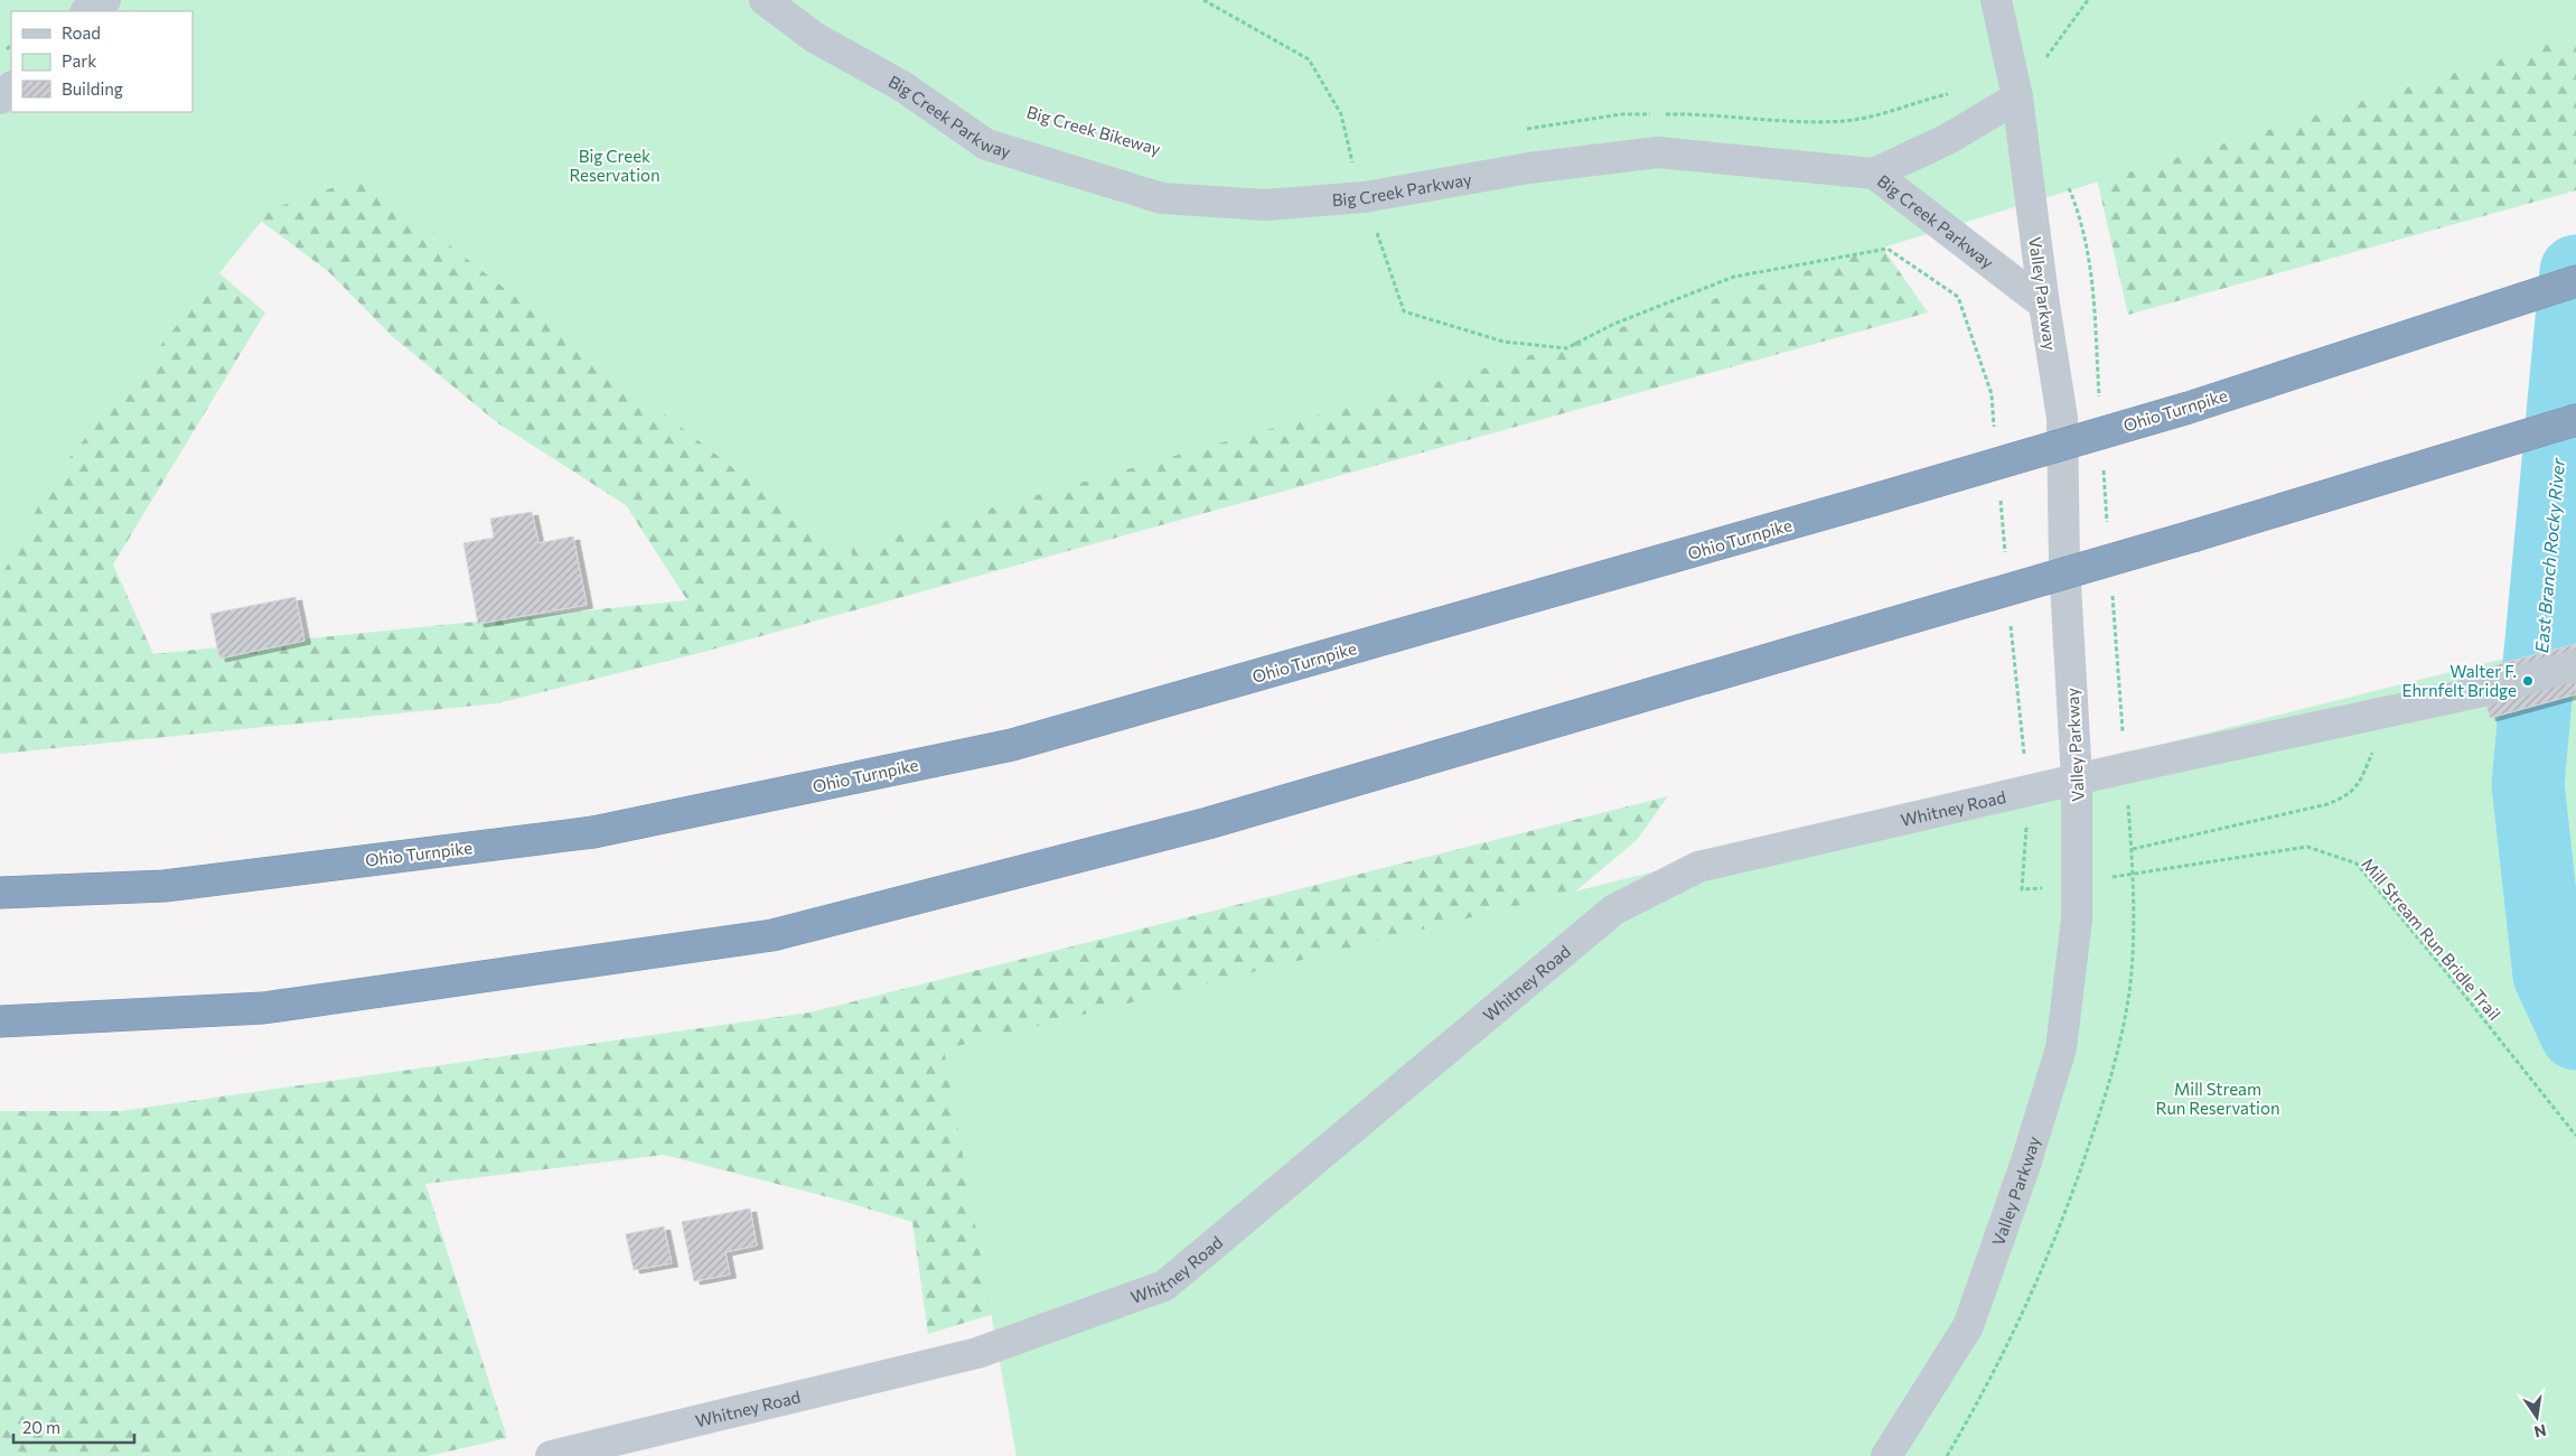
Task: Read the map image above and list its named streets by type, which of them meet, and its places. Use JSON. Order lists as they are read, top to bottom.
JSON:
{
  "streets": {
    "highway": ["Ohio Turnpike"],
    "street": ["Big Creek Parkway", "Valley Parkway", "Whitney Road"],
    "path": ["Mill Stream Run Bridle Trail"]
  },
  "crossings": [
    ["Big Creek Parkway", "Valley Parkway"],
    ["Valley Parkway", "Whitney Road"],
    ["Valley Parkway", "Mill Stream Run Bridle Trail"]
  ],
  "water": ["East Branch Rocky River"],
  "parks": ["Big Creek Reservation", "Mill Stream Run Reservation"],
  "places": ["Walter F. Ehrnfelt Bridge"],
  "legend": ["Road", "Park", "Building"],
  "scale_bar": "20 m",
  "north": "bottom"
}
